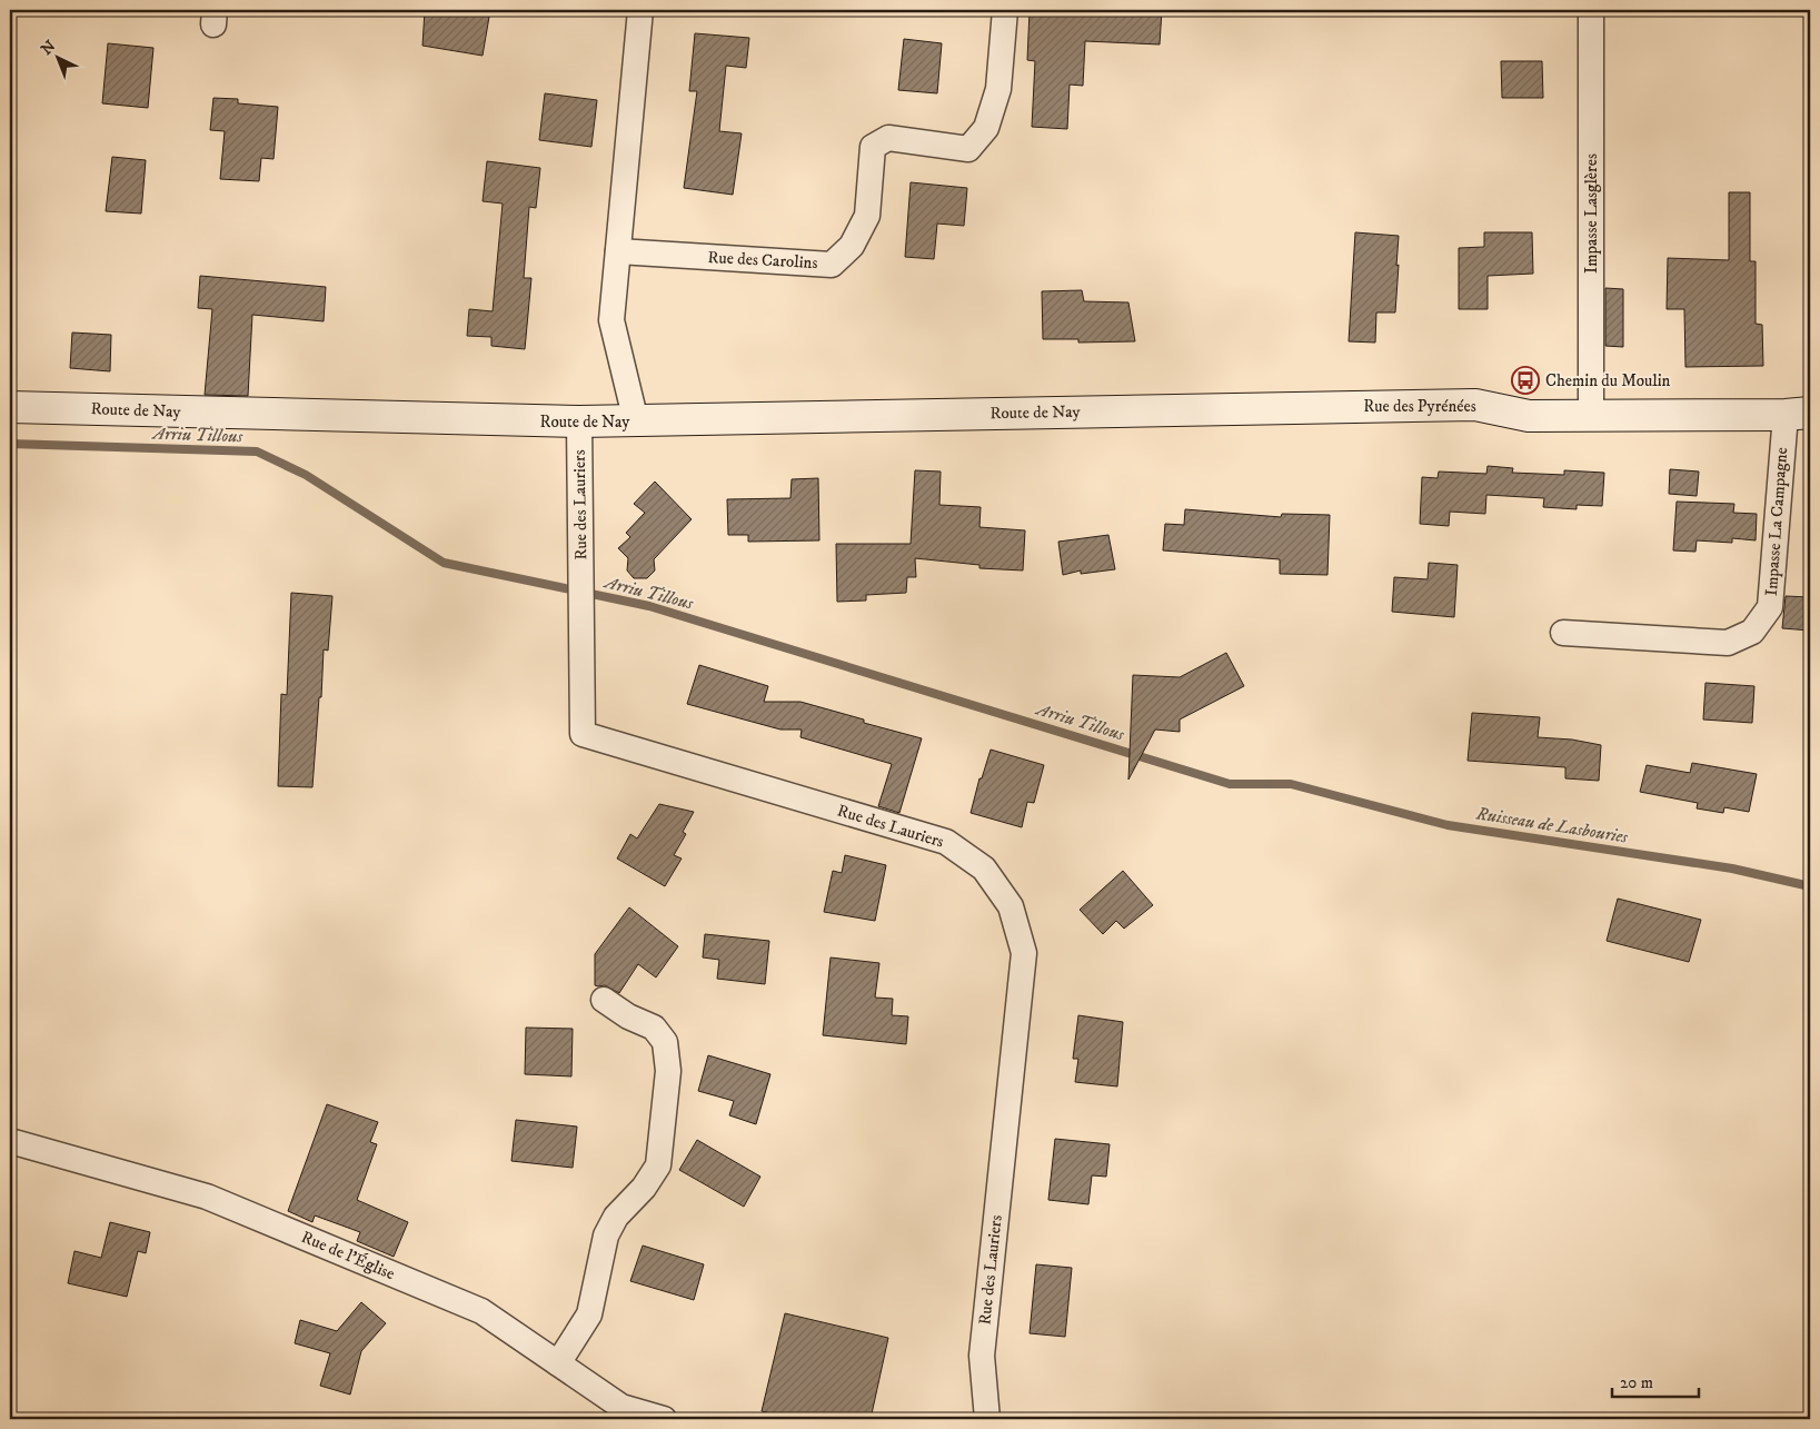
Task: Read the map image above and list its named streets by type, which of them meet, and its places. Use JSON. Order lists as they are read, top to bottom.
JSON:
{
  "streets": {
    "main road": ["Rue des Pyrénées", "Route de Nay"],
    "street": [
      "Impasse Lasglères",
      "Rue des Carolins",
      "Rue des Lauriers",
      "Impasse La Campagne",
      "Rue de l'Église"
    ]
  },
  "crossings": [
    ["Impasse Lasglères", "Rue des Pyrénées"],
    ["Rue des Pyrénées", "Route de Nay"],
    ["Rue des Pyrénées", "Impasse La Campagne"],
    ["Route de Nay", "Rue des Lauriers"]
  ],
  "water": ["Arriu Tillous", "Ruisseau de Lasbouries"],
  "places": {
    "bus stop": ["Chemin du Moulin"]
  },
  "scale_bar": "20 m",
  "north": "top left"
}
